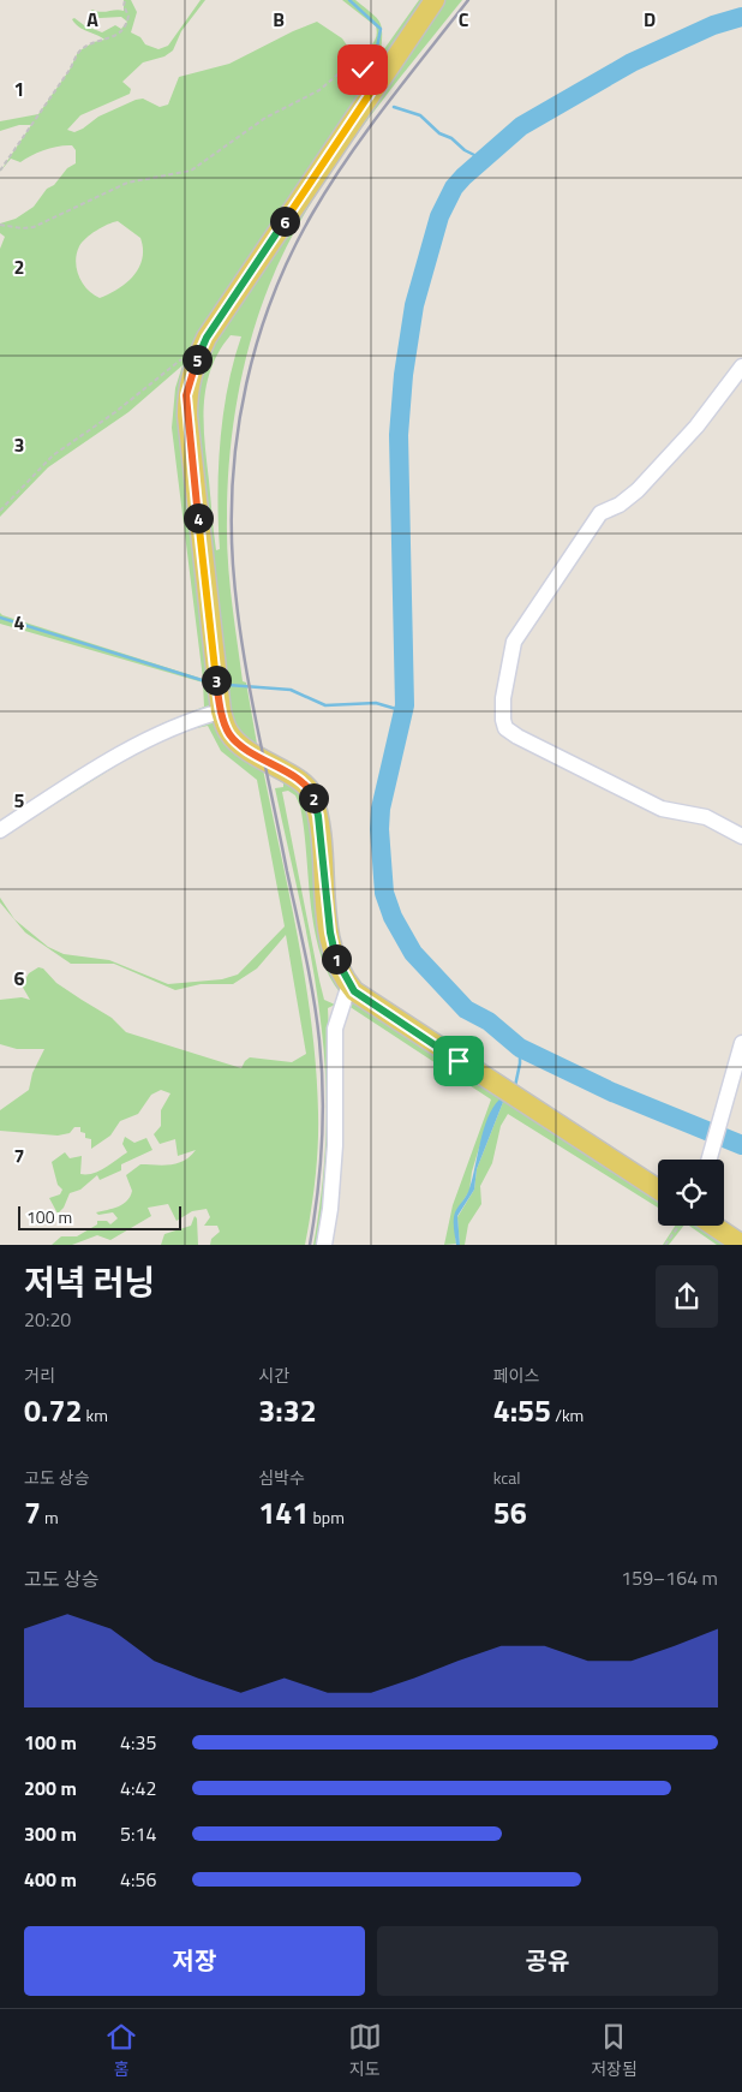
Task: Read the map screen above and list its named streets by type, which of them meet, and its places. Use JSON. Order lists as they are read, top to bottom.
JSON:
{
  "scale_bar": "100 m",
  "page": {
    "pins": [
      "6",
      "5",
      "4",
      "3",
      "2",
      "1"
    ],
    "scale": "100 m",
    "heading": ["저녁 러닝", "20:20"],
    "stats": [
      ["거리", "0.72 km"],
      ["시간", "3:32"],
      ["페이스", "4:55 /km"],
      ["고도 상승", "7 m"],
      ["심박수", "141 bpm"],
      ["kcal", "56"]
    ],
    "chart": ["고도 상승", "159–164 m"],
    "list": [
      {
        "name": "100 m",
        "note": "4:35"
      },
      {
        "name": "200 m",
        "note": "4:42"
      },
      {
        "name": "300 m",
        "note": "5:14"
      },
      {
        "name": "400 m",
        "note": "4:56"
      }
    ],
    "buttons": ["저장", "공유"],
    "tabs": ["홈", "지도", "저장됨"]
  },
  "grid": {
    "columns": [
      "A",
      "B",
      "C",
      "D"
    ],
    "rows": [
      "1",
      "2",
      "3",
      "4",
      "5",
      "6",
      "7"
    ]
  }
}
